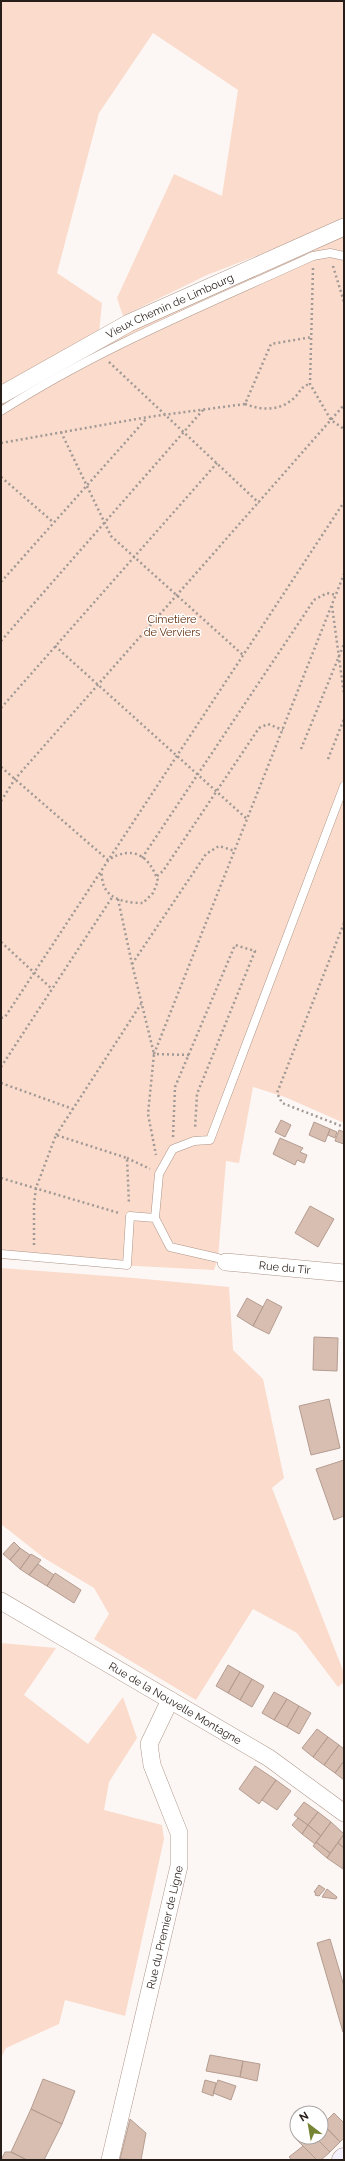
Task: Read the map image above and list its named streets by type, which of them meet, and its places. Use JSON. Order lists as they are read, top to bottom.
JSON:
{
  "streets": {
    "street": [
      "Vieux Chemin de Limbourg",
      "Rue du Tir",
      "Rue de la Nouvelle Montagne",
      "Rue du Premier de Ligne"
    ]
  },
  "crossings": [
    ["Rue de la Nouvelle Montagne", "Rue du Premier de Ligne"]
  ],
  "parks": ["Cimetière de Verviers"],
  "north": "top left"
}
